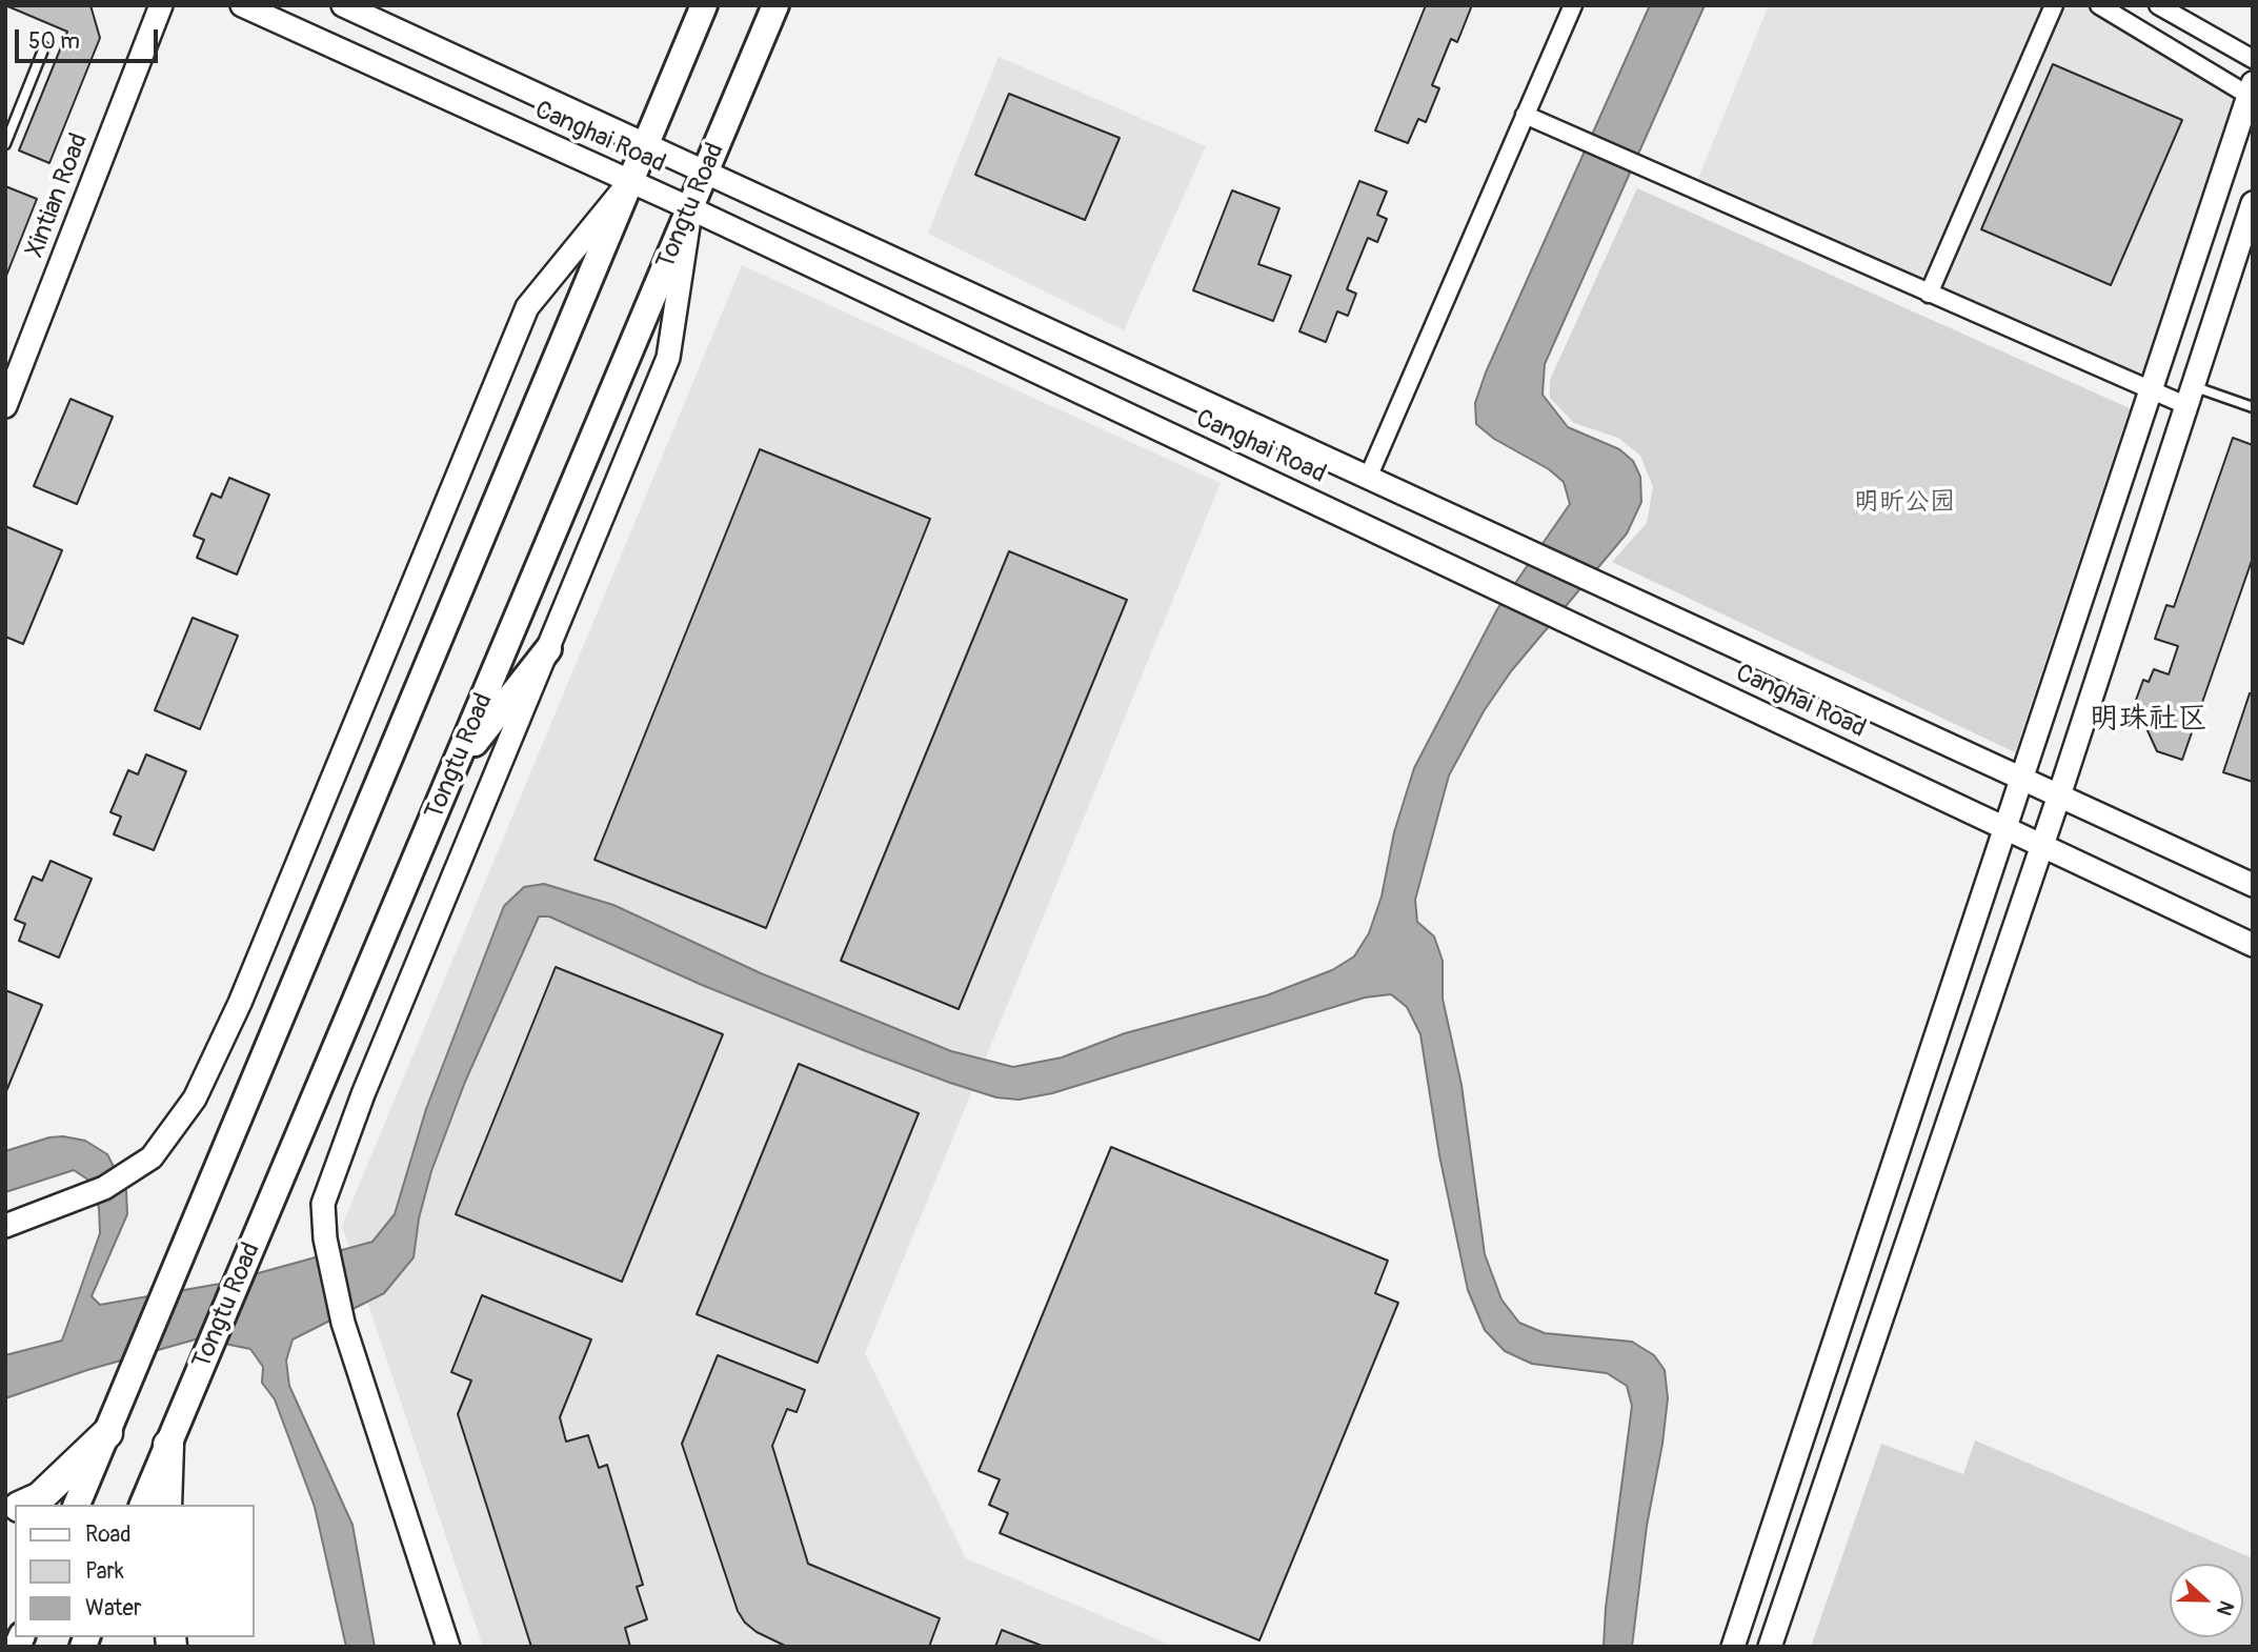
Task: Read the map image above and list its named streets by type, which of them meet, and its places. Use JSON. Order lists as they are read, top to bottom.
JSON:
{
  "streets": {
    "main road": ["Canghai Road", "Xintian Road", "Tongtu Road"]
  },
  "crossings": [
    ["Canghai Road", "Tongtu Road"]
  ],
  "districts": ["明珠社区"],
  "parks": ["明昕公园"],
  "legend": ["Road", "Park", "Water"],
  "scale_bar": "50 m",
  "north": "right"
}
